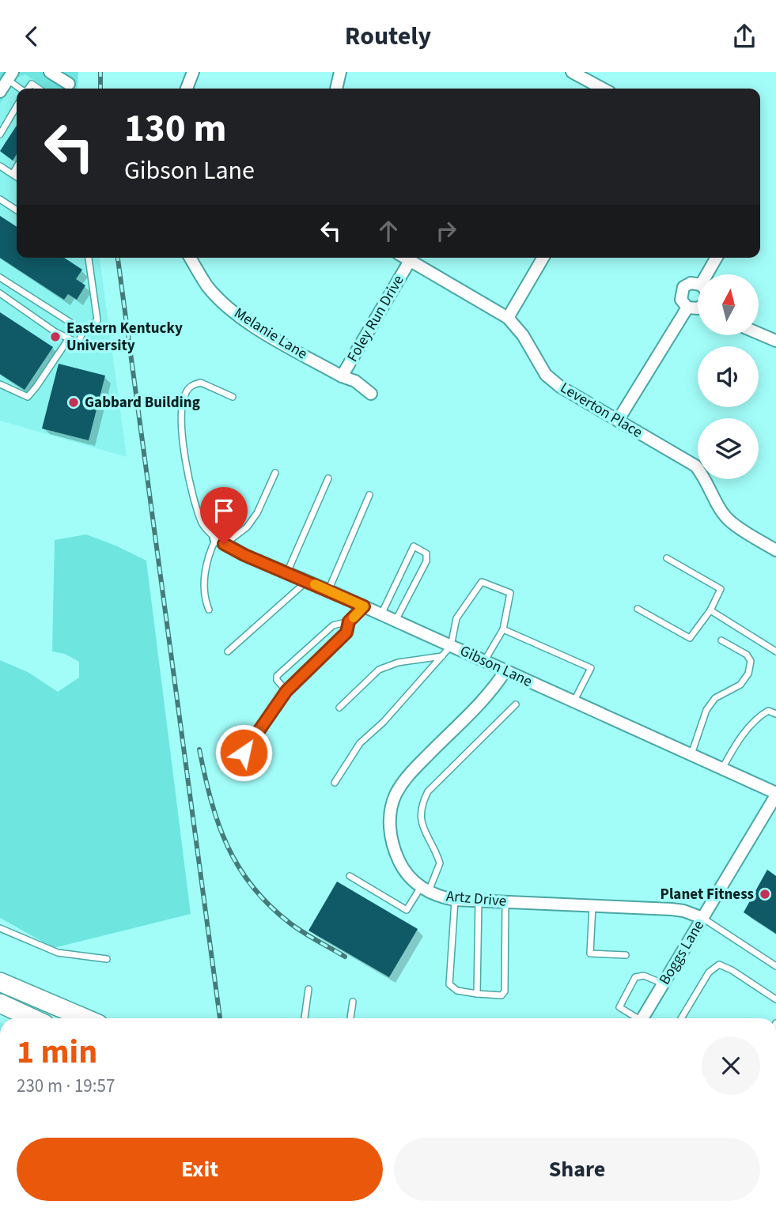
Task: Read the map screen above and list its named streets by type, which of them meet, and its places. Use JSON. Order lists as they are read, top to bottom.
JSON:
{
  "streets": {
    "street": [
      "Foley Run Drive",
      "Melanie Lane",
      "Leverton Place",
      "Gibson Lane",
      "Artz Drive",
      "Boggs Lane"
    ]
  },
  "crossings": [
    ["Foley Run Drive", "Melanie Lane"],
    ["Foley Run Drive", "Leverton Place"],
    ["Gibson Lane", "Boggs Lane"],
    ["Artz Drive", "Boggs Lane"]
  ],
  "places": ["Eastern Kentucky University", "Gabbard Building", "Planet Fitness"],
  "north": "top",
  "page": {
    "header": "Routely",
    "turn": ["130 m", "Gibson Lane"],
    "heading": ["1 min", "230 m · 19:57"],
    "buttons": ["Exit", "Share"]
  }
}
